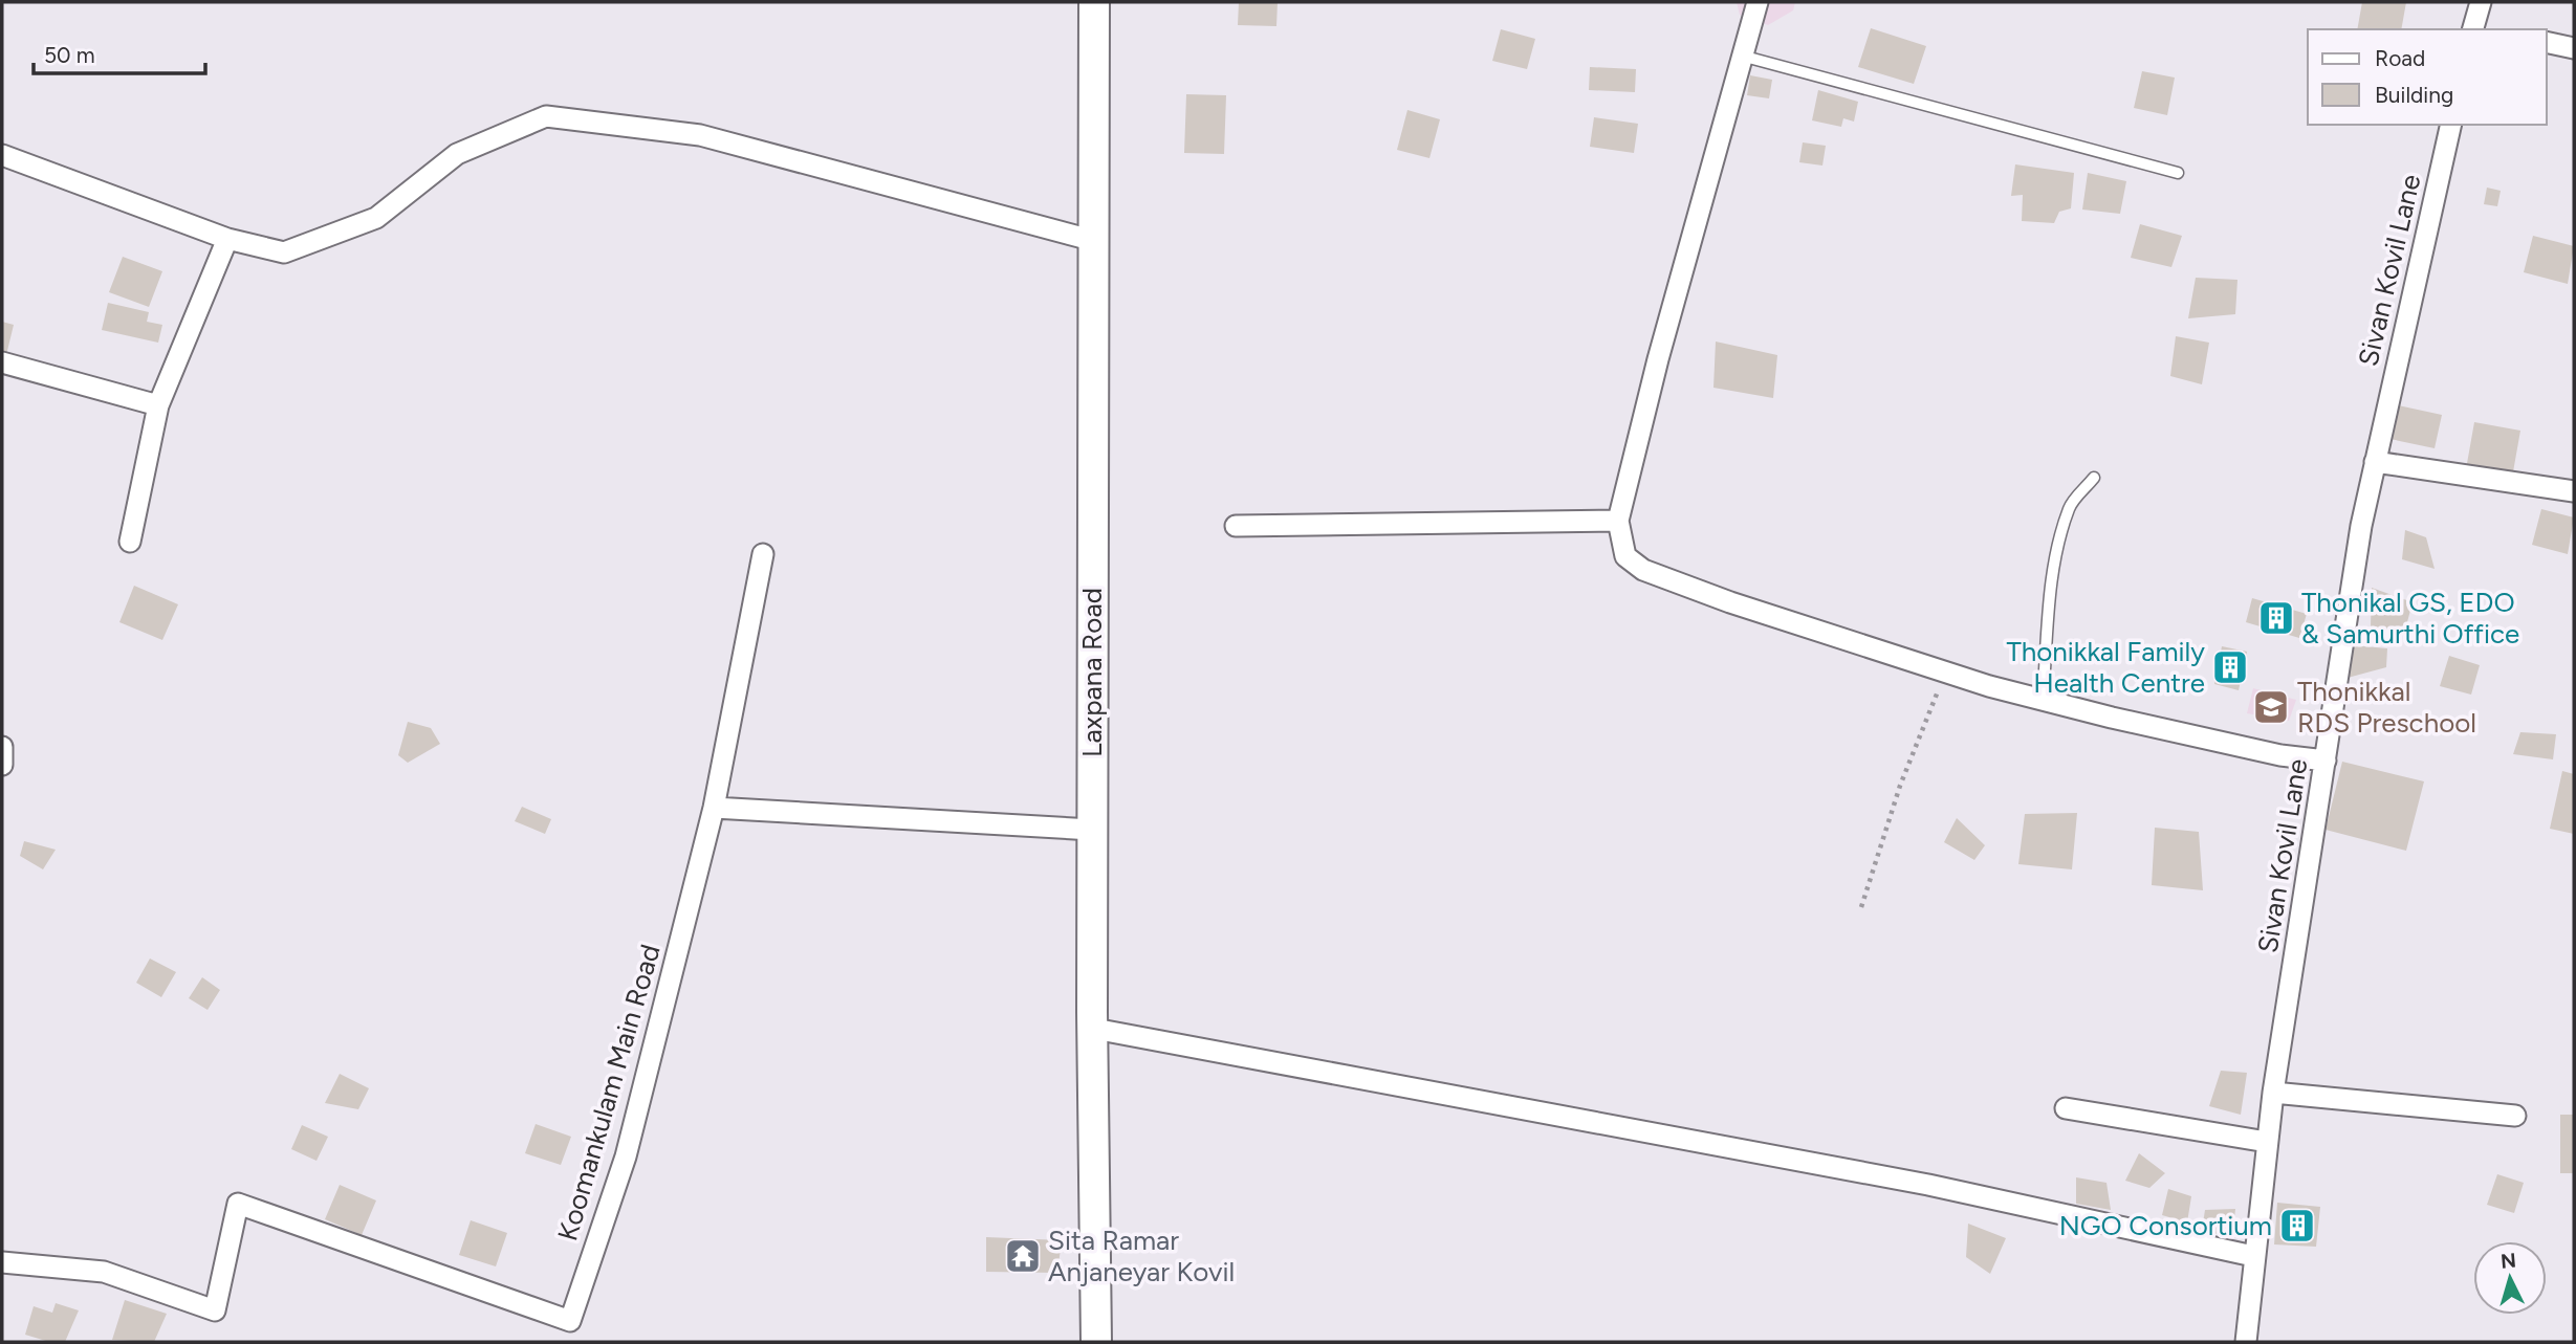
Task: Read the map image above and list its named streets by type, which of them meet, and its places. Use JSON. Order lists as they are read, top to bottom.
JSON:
{
  "streets": {
    "street": ["Sivan Kovil Lane", "Laxpana Road", "Koomankulam Main Road"]
  },
  "places": {
    "building": ["Thonikal GS, EDO & Samurthi Office", "Thonikkal Family Health Centre", "NGO Consortium"],
    "school or university": ["Thonikkal RDS Preschool"],
    "temple": ["Sita Ramar Anjaneyar Kovil"]
  },
  "legend": ["Road", "Building"],
  "scale_bar": "50 m",
  "north": "top"
}
